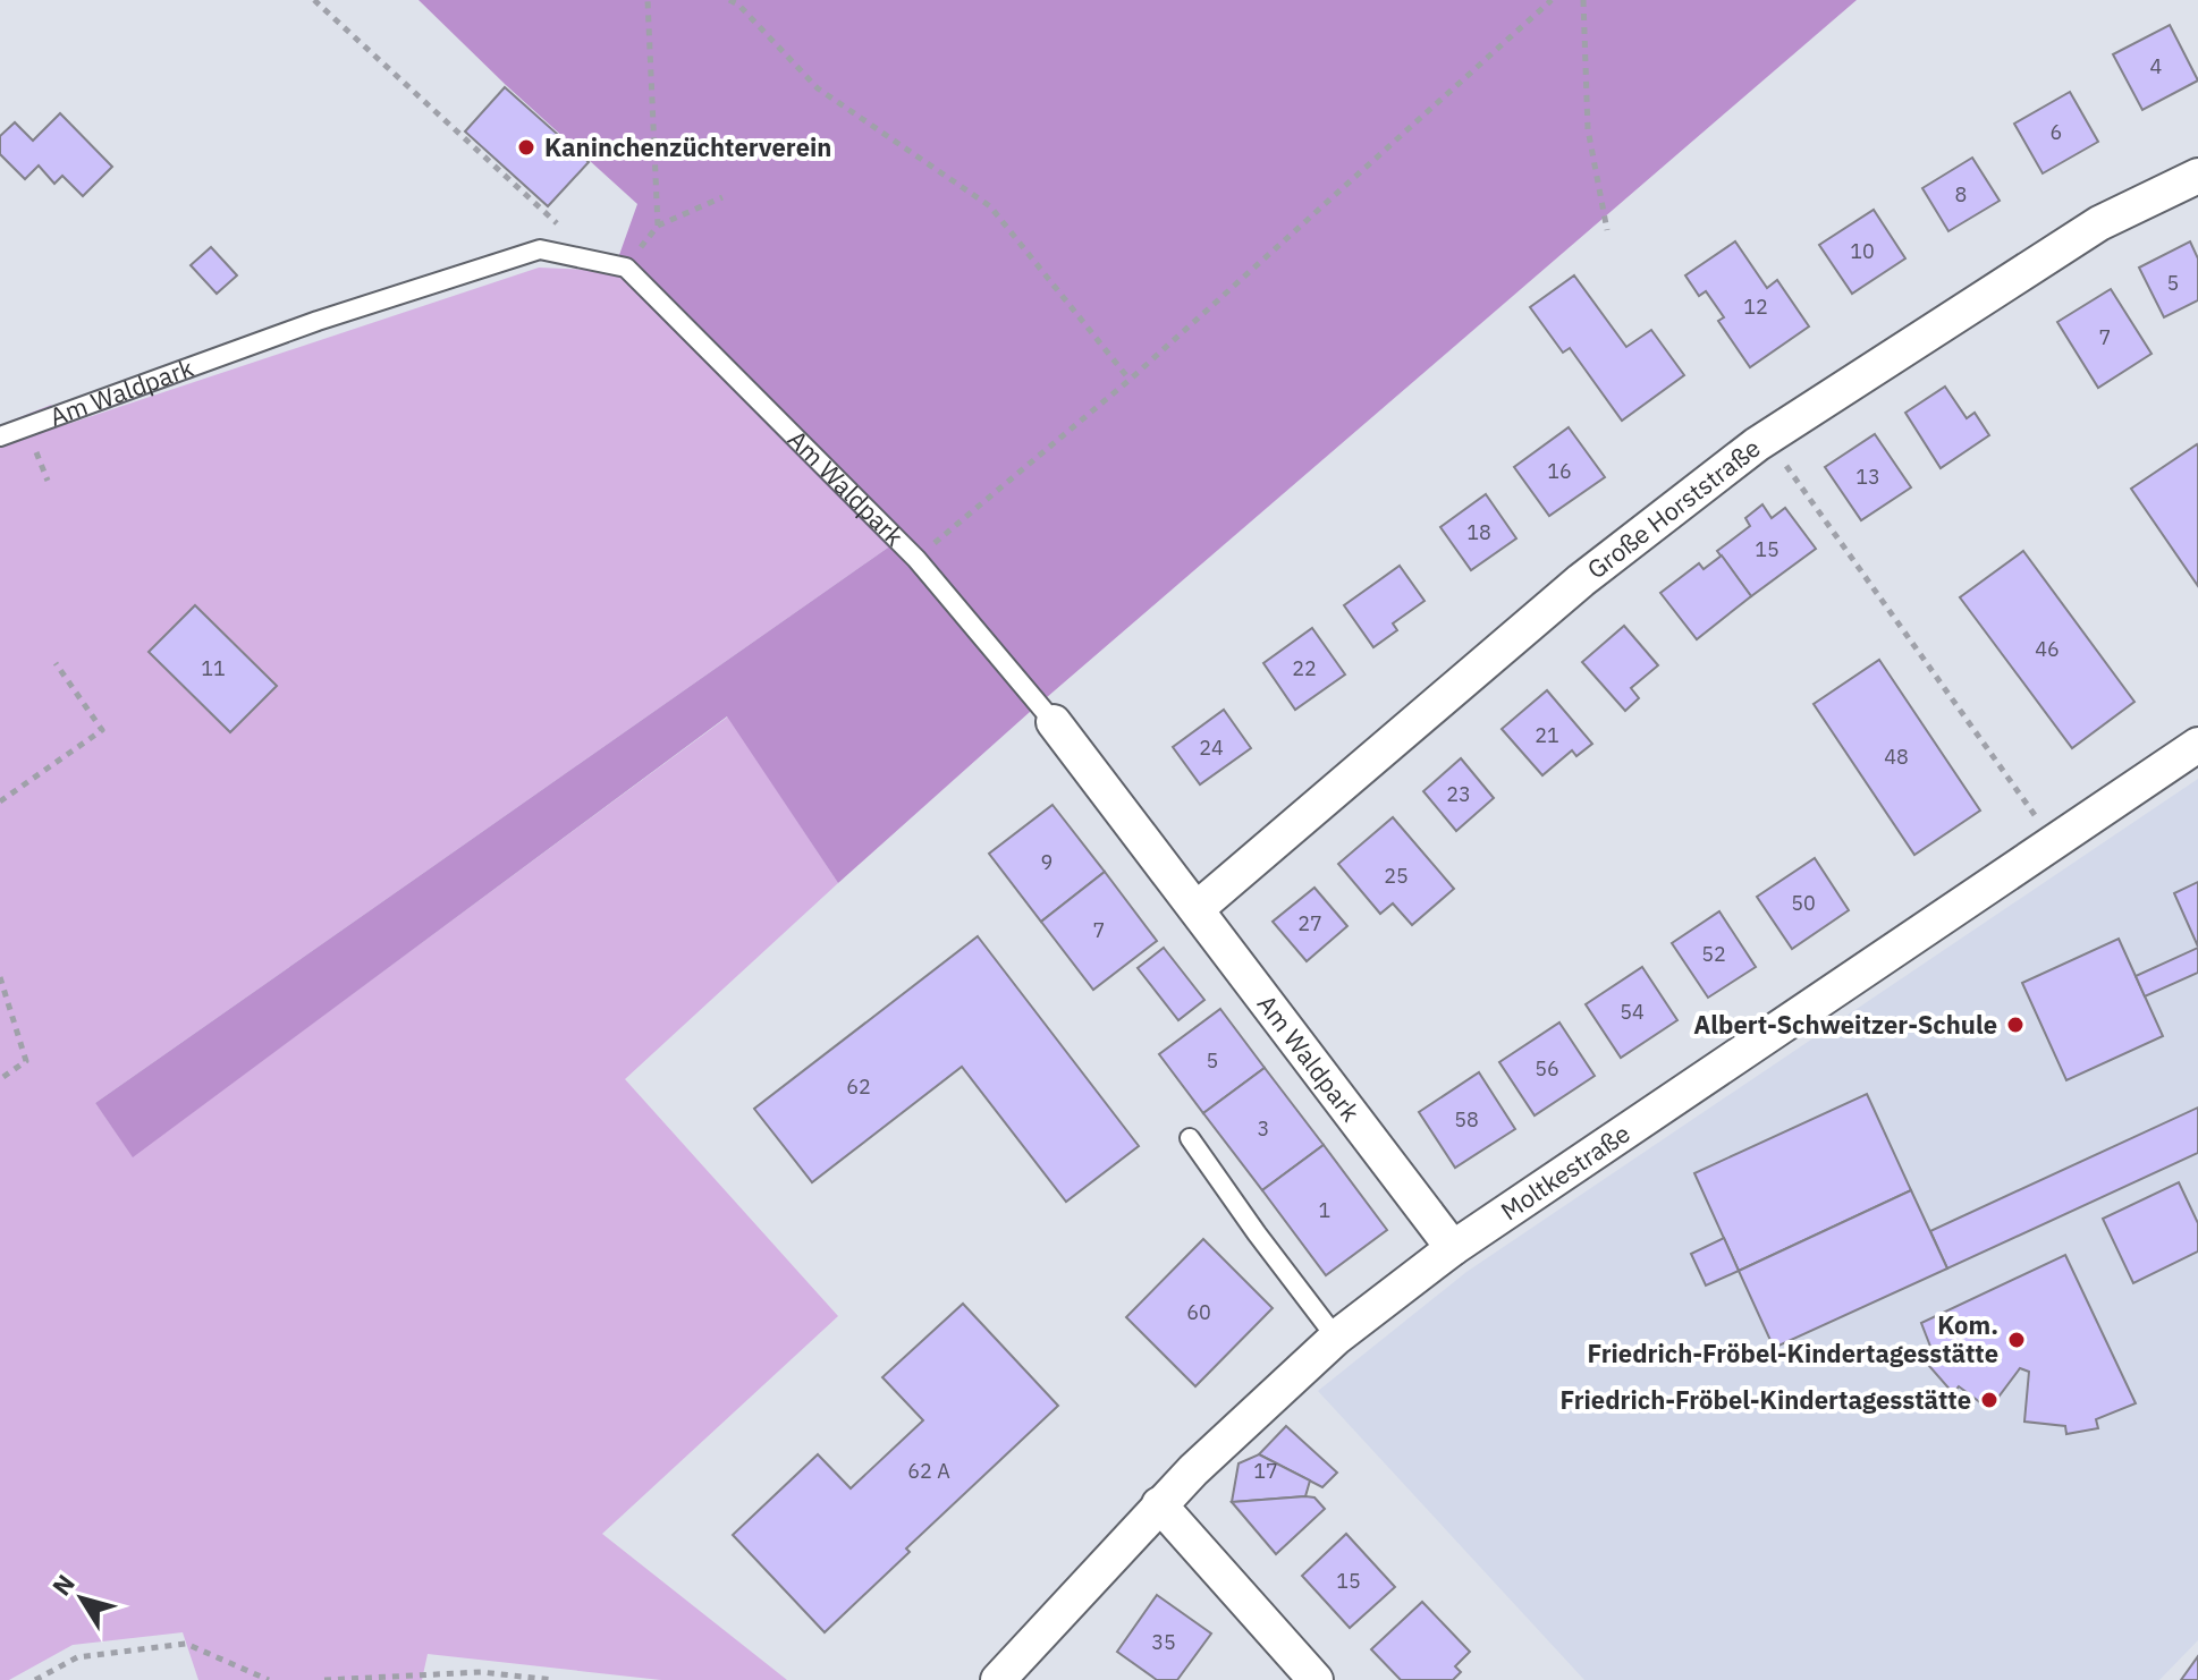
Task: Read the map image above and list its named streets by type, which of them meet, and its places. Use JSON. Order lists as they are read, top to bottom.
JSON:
{
  "streets": {
    "street": ["Am Waldpark", "Große Horststraße", "Moltkestraße"]
  },
  "crossings": [
    ["Am Waldpark", "Große Horststraße"],
    ["Am Waldpark", "Moltkestraße"]
  ],
  "places": [
    "Kaninchenzüchterverein",
    "Albert-Schweitzer-Schule",
    "Kom. Friedrich-Fröbel-Kindertagesstätte",
    "Friedrich-Fröbel-Kindertagesstätte"
  ],
  "house_numbers": [
    "4",
    "6",
    "8",
    "10",
    "5",
    "12",
    "7",
    "16",
    "13",
    "18",
    "15",
    "46",
    "11",
    "22",
    "21",
    "24",
    "48",
    "23",
    "9",
    "25",
    "50",
    "27",
    "7",
    "52",
    "54",
    "5",
    "56",
    "62",
    "58",
    "3",
    "1",
    "60",
    "62 A",
    "17",
    "15",
    "35"
  ],
  "north": "top left"
}
